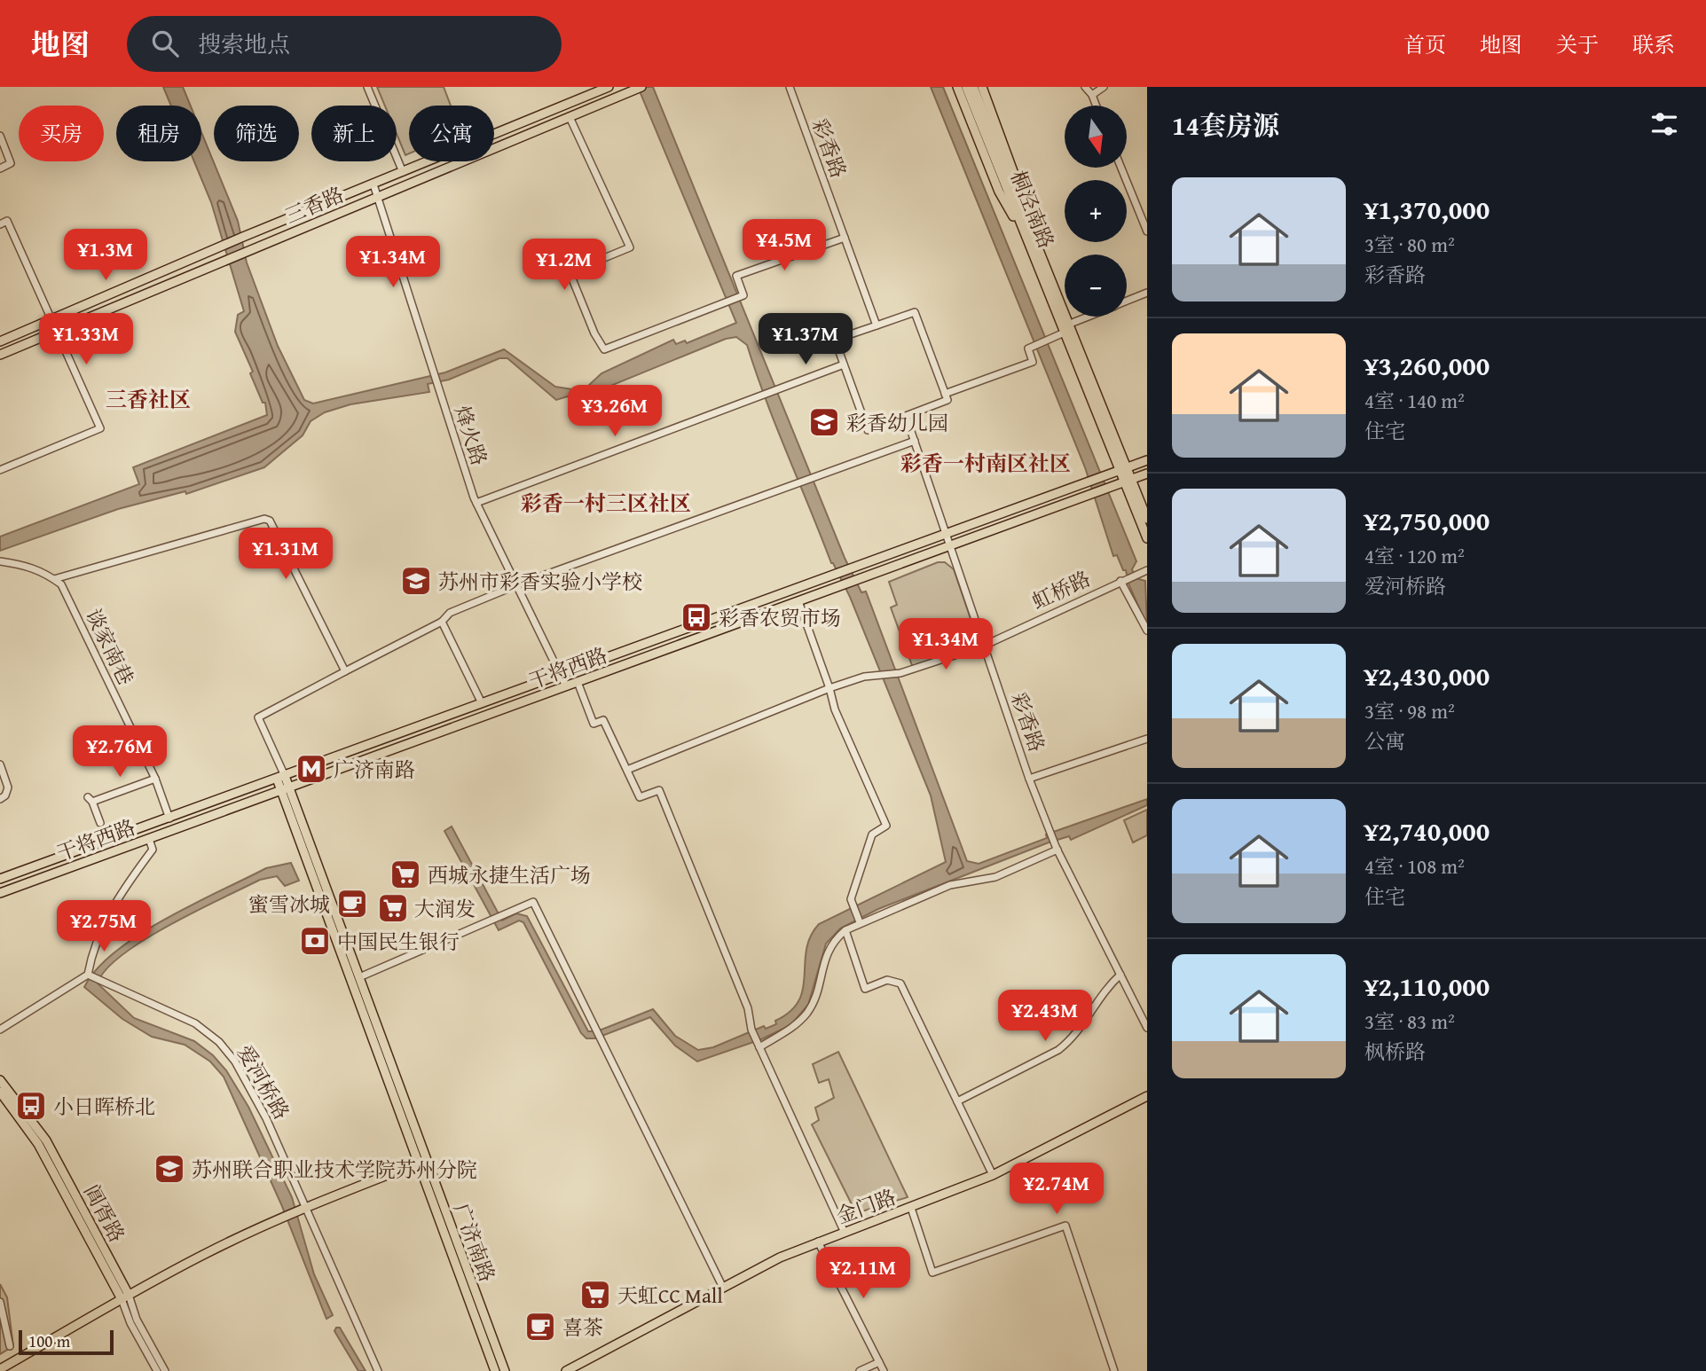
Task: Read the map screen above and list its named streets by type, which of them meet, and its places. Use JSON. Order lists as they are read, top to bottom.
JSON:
{
  "streets": {
    "main road": [
      "三香路",
      "桐泾南路",
      "干将西路",
      "金门路",
      "阊胥路",
      "广济南路"
    ],
    "street": [
      "彩香路",
      "烽火路",
      "虹桥路",
      "谈家南巷",
      "爱河桥路"
    ]
  },
  "crossings": [
    ["彩香路", "虹桥路"],
    ["彩香路", "干将西路"],
    ["三香路", "烽火路"],
    ["桐泾南路", "干将西路"],
    ["烽火路", "干将西路"],
    ["谈家南巷", "干将西路"],
    ["干将西路", "广济南路"]
  ],
  "districts": ["三香社区", "彩香一村南区社区", "彩香一村三区社区"],
  "places": {
    "school or university": ["彩香幼儿园", "苏州市彩香实验小学校", "苏州联合职业技术学院苏州分院"],
    "bus stop": ["彩香农贸市场", "小日晖桥北"],
    "metro station": ["广济南路"],
    "supermarket": ["西城永捷生活广场", "大润发", "天虹CC Mall"],
    "cafe": ["蜜雪冰城", "喜茶"],
    "bank": ["中国民生银行"]
  },
  "scale_bar": "100 m",
  "north": "bottom",
  "page": {
    "header": "地图",
    "search": "搜索地点",
    "nav": [
      "首页",
      "地图",
      "关于",
      "联系"
    ],
    "heading": "14套房源",
    "map_buttons": ["+", "−"],
    "chip": [
      "买房",
      "租房",
      "筛选",
      "新上",
      "公寓"
    ],
    "list": [
      {
        "name": "¥1,370,000",
        "note": "3室 · 80 m² · 彩香路"
      },
      {
        "name": "¥3,260,000",
        "note": "4室 · 140 m² · 住宅"
      },
      {
        "name": "¥2,750,000",
        "note": "4室 · 120 m² · 爱河桥路"
      },
      {
        "name": "¥2,430,000",
        "note": "3室 · 98 m² · 公寓"
      },
      {
        "name": "¥2,740,000",
        "note": "4室 · 108 m² · 住宅"
      },
      {
        "name": "¥2,110,000",
        "note": "3室 · 83 m² · 枫桥路"
      }
    ],
    "price": [
      "¥4.5M",
      "¥1.3M",
      "¥1.34M",
      "¥1.2M",
      "¥1.33M",
      "¥1.37M",
      "¥3.26M",
      "¥1.31M",
      "¥1.34M",
      "¥2.76M",
      "¥2.75M",
      "¥2.43M",
      "¥2.74M",
      "¥2.11M"
    ],
    "scale": "100 m"
  }
}
